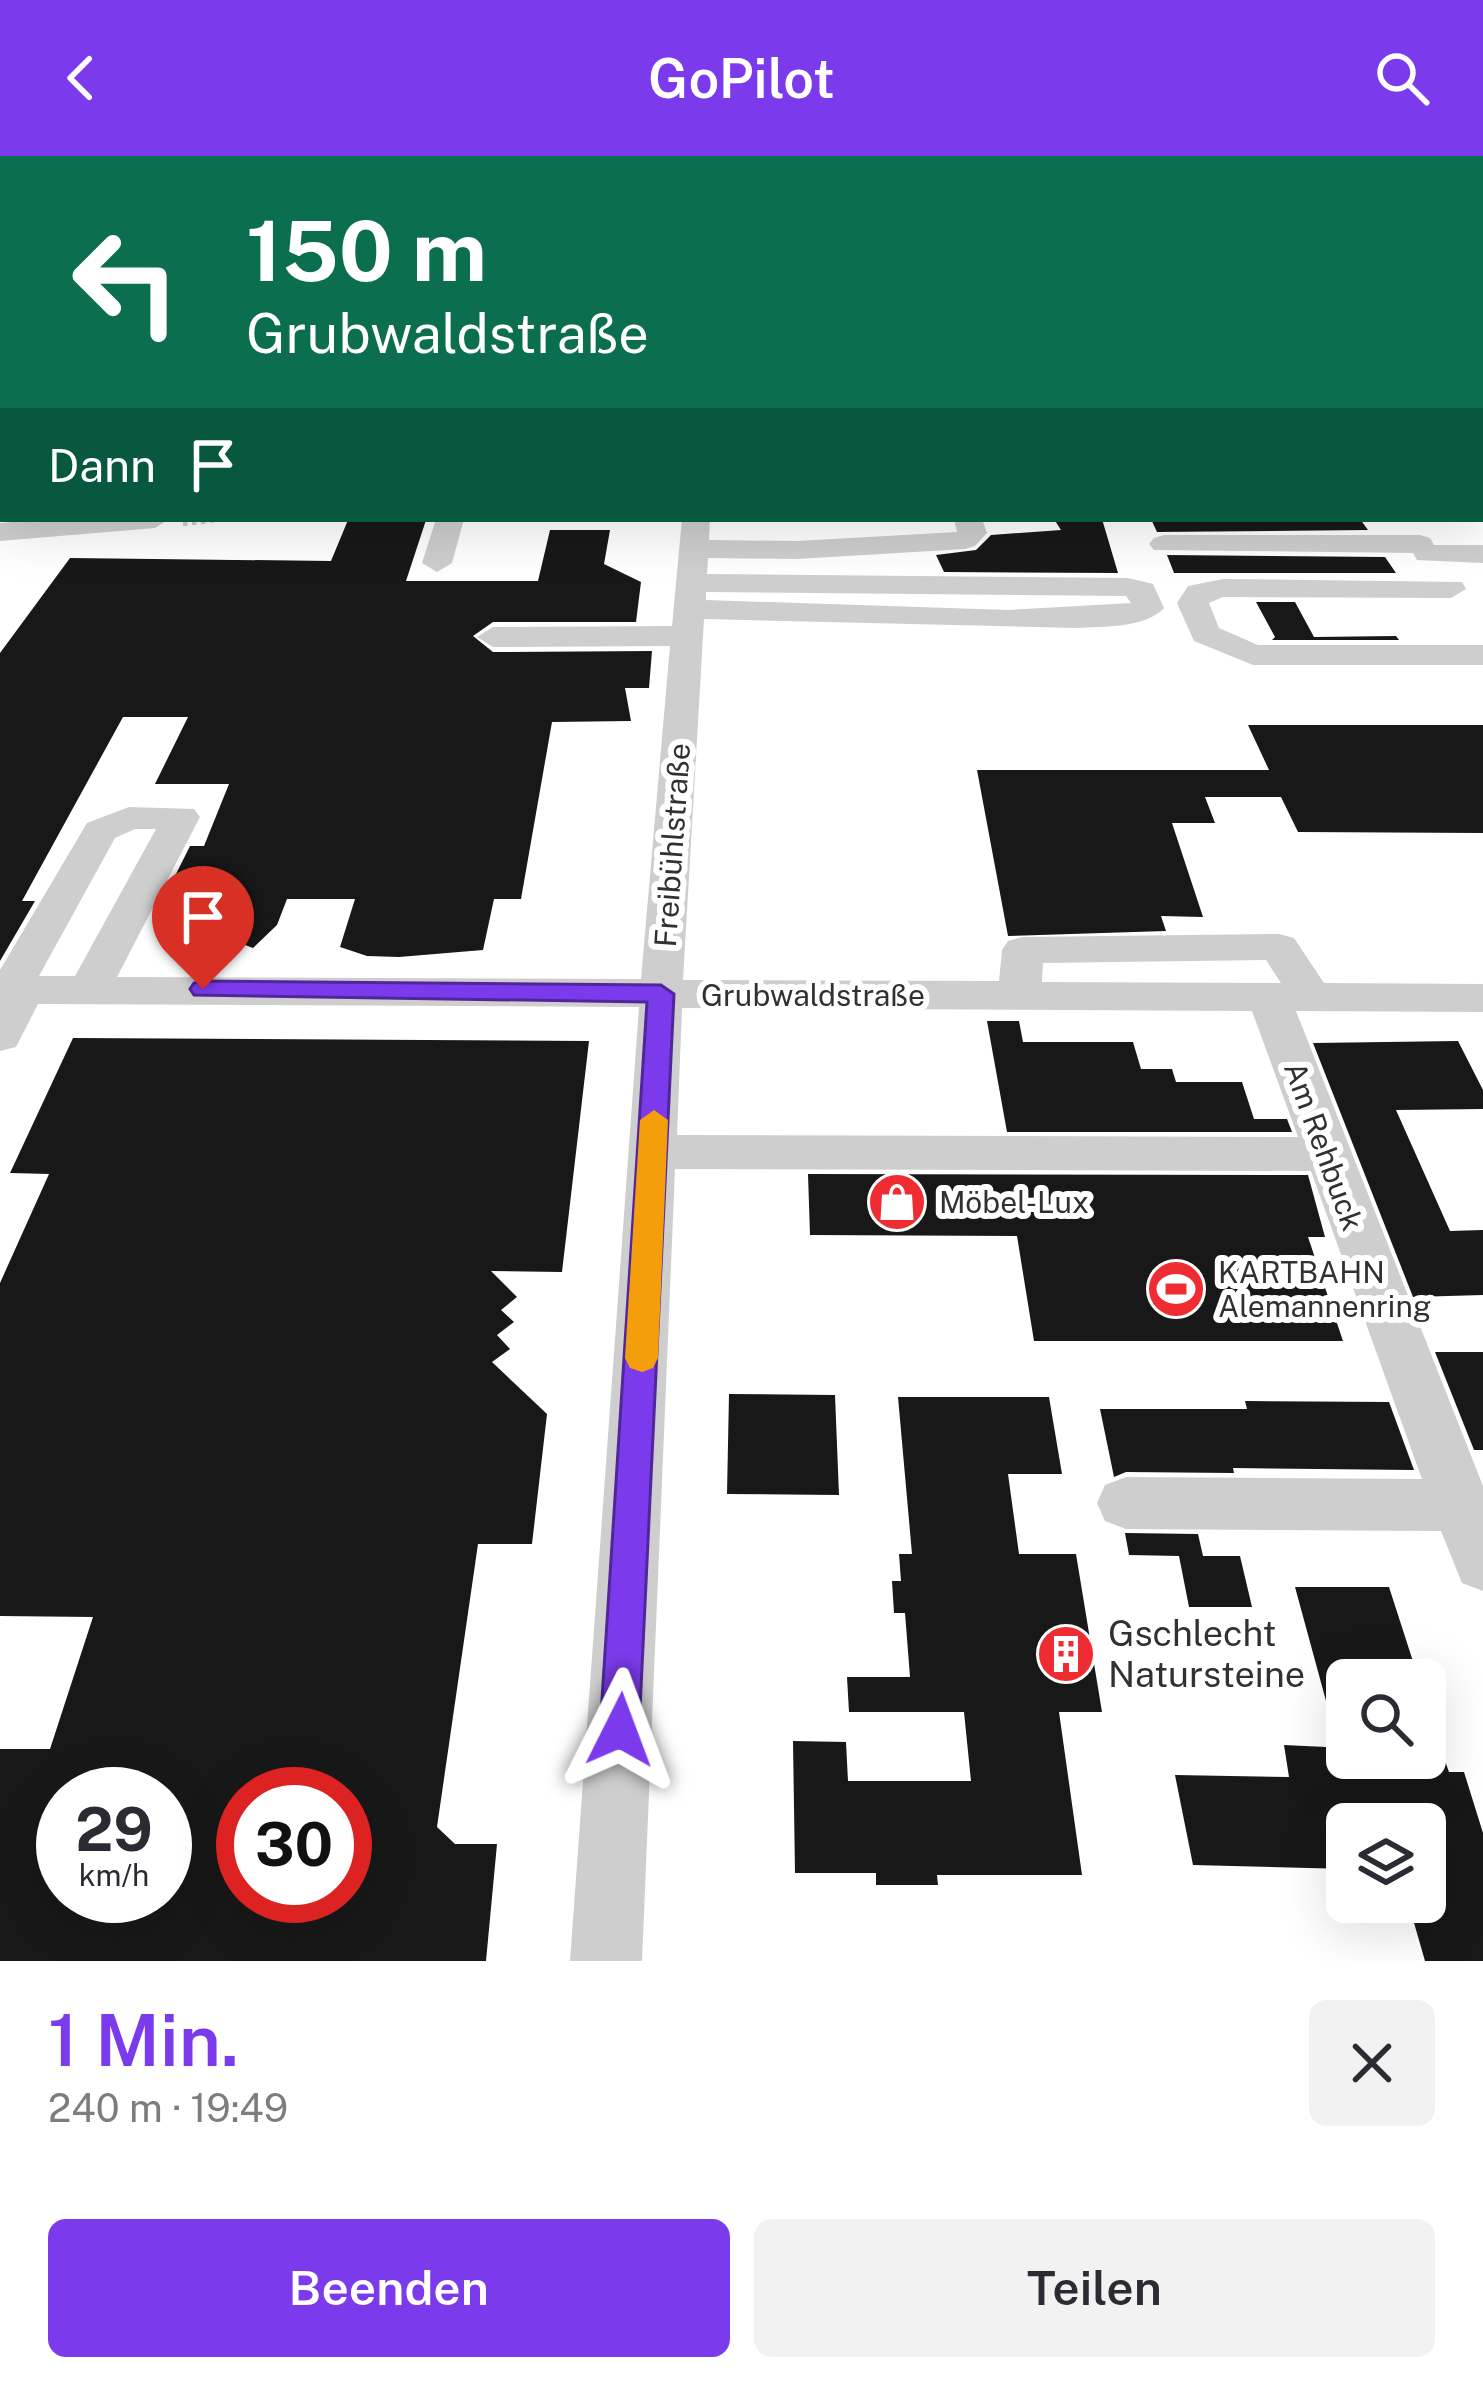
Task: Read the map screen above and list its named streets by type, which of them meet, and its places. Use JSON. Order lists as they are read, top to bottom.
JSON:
{
  "streets": {
    "street": ["Freibühlstraße", "Grubwaldstraße", "Am Rehbuck"]
  },
  "crossings": [
    ["Freibühlstraße", "Grubwaldstraße"],
    ["Grubwaldstraße", "Am Rehbuck"]
  ],
  "places": {
    "shop": ["Möbel-Lux"],
    "sports": ["KARTBAHN Alemannenring"],
    "building": ["Gschlecht Natursteine"]
  },
  "page": {
    "header": "GoPilot",
    "turn": ["150 m", "Grubwaldstraße"],
    "then": "Dann",
    "speed": "29 km/h",
    "limit": "30",
    "heading": ["1 Min.", "240 m · 19:49"],
    "buttons": ["Beenden", "Teilen"]
  }
}
